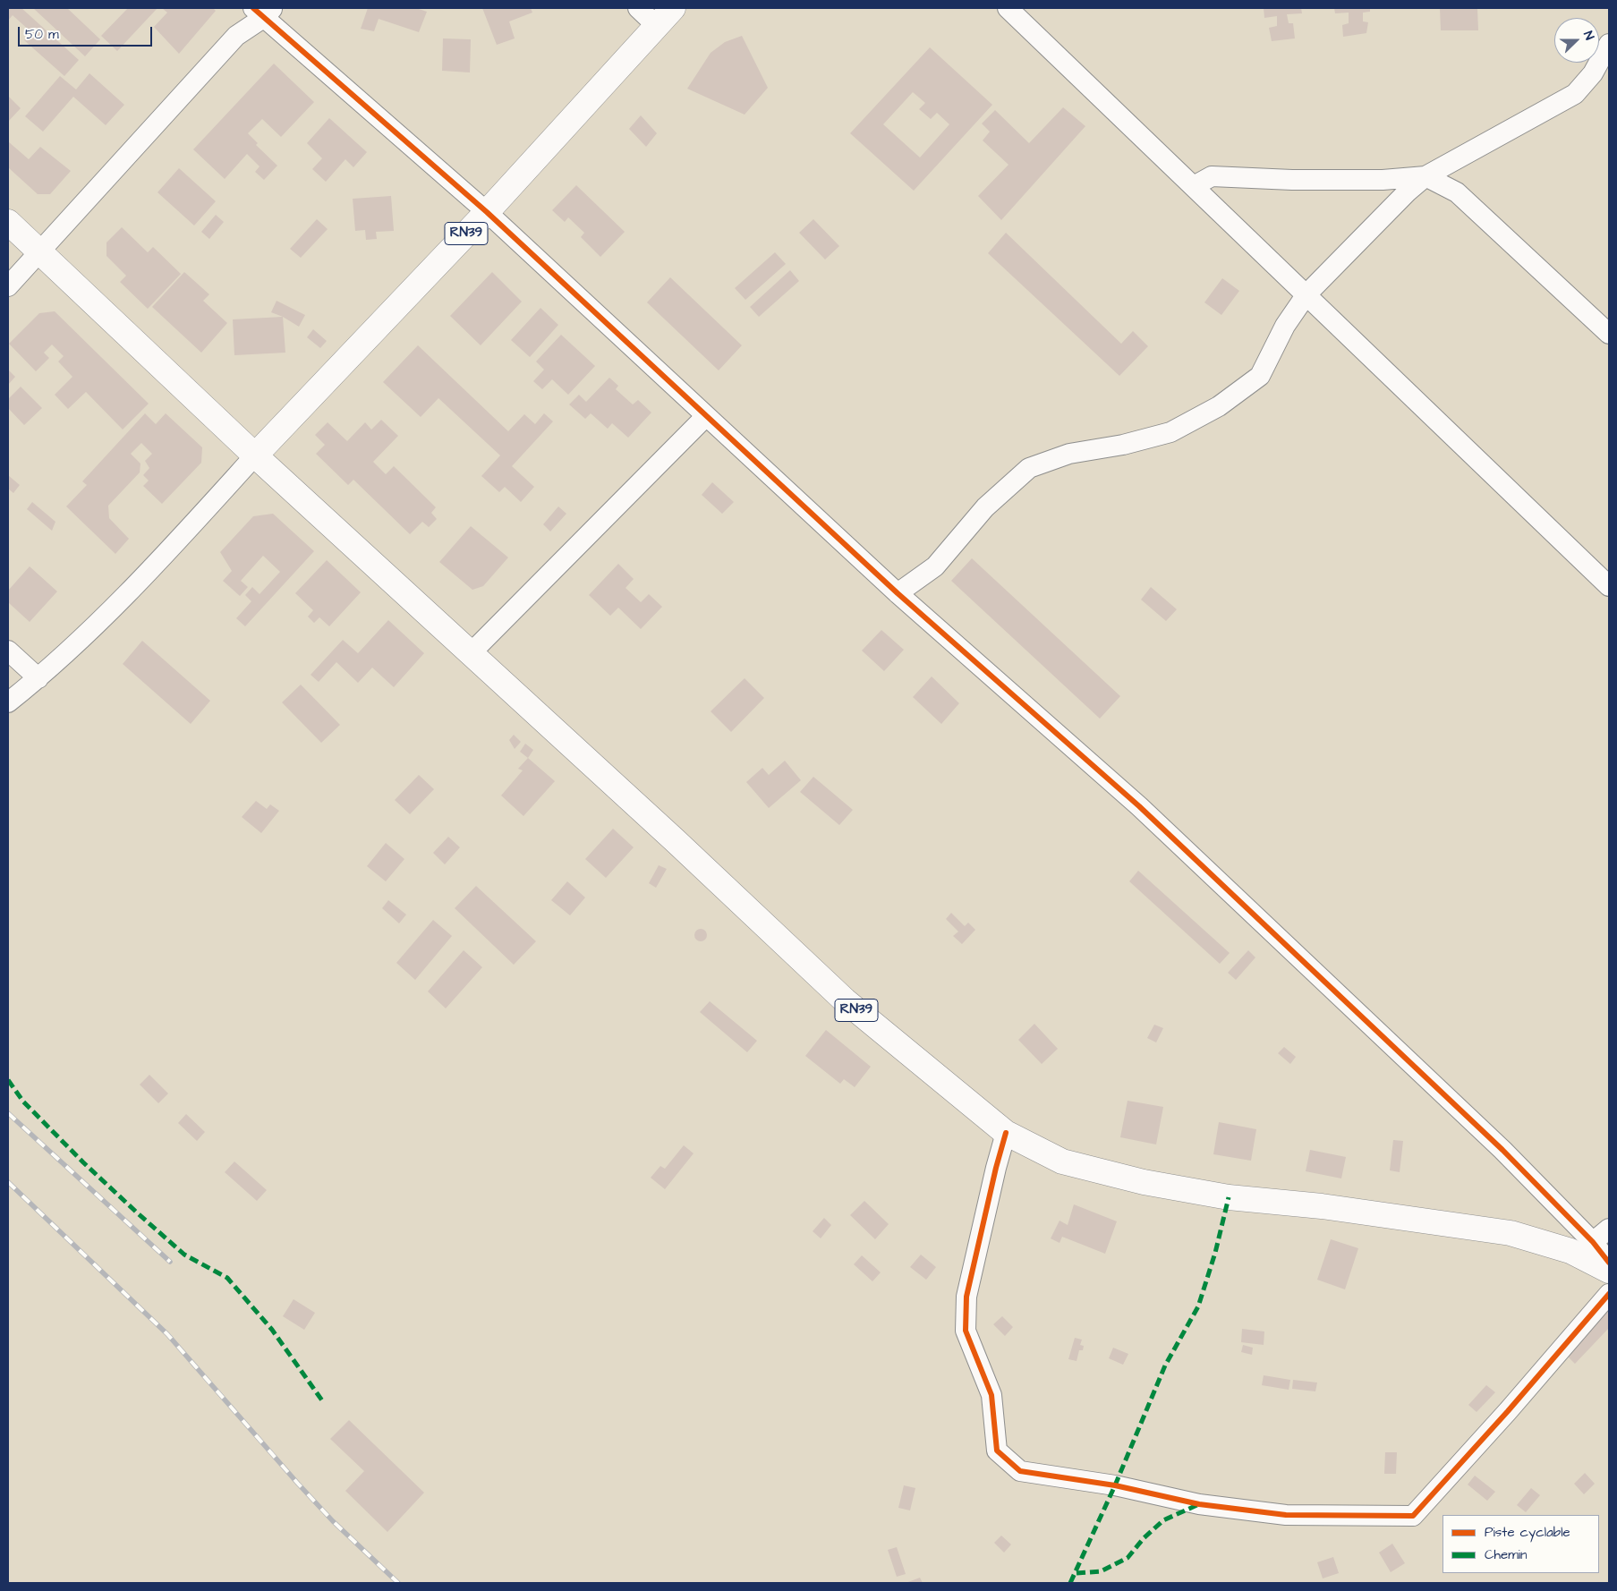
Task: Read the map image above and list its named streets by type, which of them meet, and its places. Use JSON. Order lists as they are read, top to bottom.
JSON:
{
  "streets": {
    "main road": ["RN39"]
  },
  "legend": ["Piste cyclable", "Chemin"],
  "scale_bar": "50 m",
  "north": "right"
}
